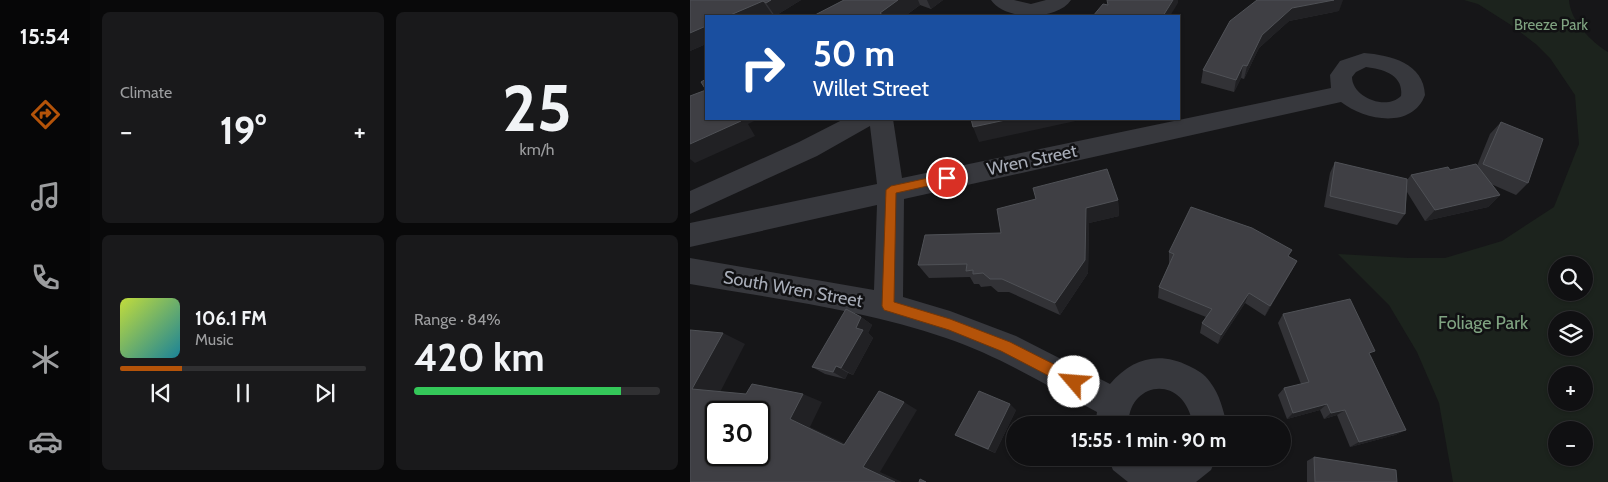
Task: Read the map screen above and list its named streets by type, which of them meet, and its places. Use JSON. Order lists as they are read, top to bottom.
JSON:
{
  "streets": {
    "street": ["Wren Street", "South Wren Street"]
  },
  "parks": ["Breeze Park", "Foliage Park"],
  "page": {
    "tabs": "15:54",
    "tile": [
      "Climate",
      ["25", "km/h"],
      ["Range · 84%", "420 km"]
    ],
    "turn": ["50 m", "Willet Street"],
    "heat": ["−", "19°", "+"],
    "map_buttons": ["+", "−"],
    "song": ["106.1 FM", "Music"],
    "limit": "30",
    "trip": "15:55 · 1 min · 90 m"
  }
}
